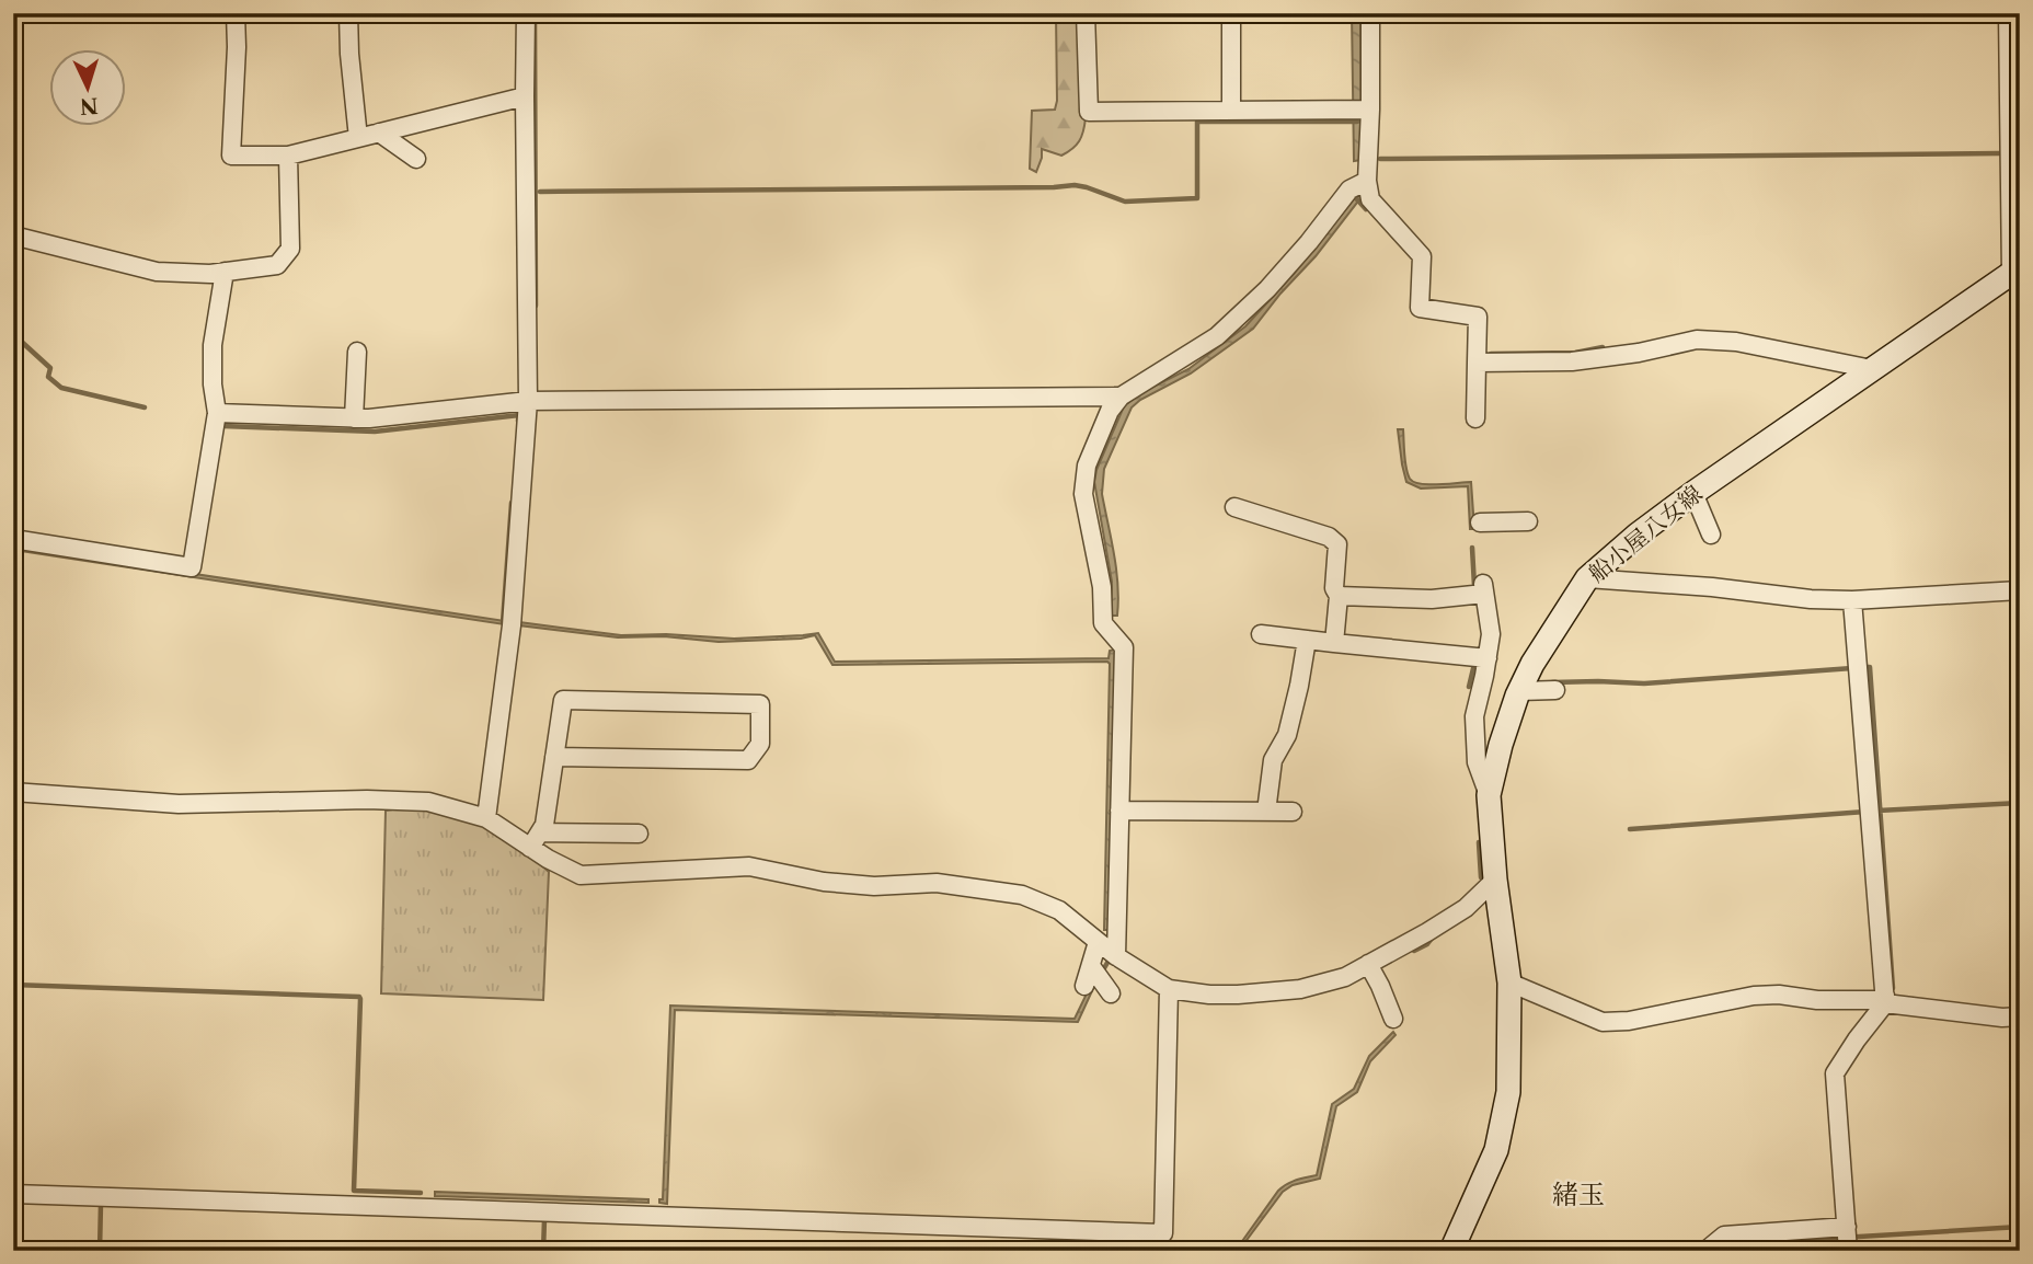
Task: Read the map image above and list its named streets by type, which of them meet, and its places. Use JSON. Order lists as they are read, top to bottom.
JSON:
{
  "streets": {
    "main road": ["船小屋八女線"]
  },
  "districts": ["緒玉"],
  "north": "bottom"
}
